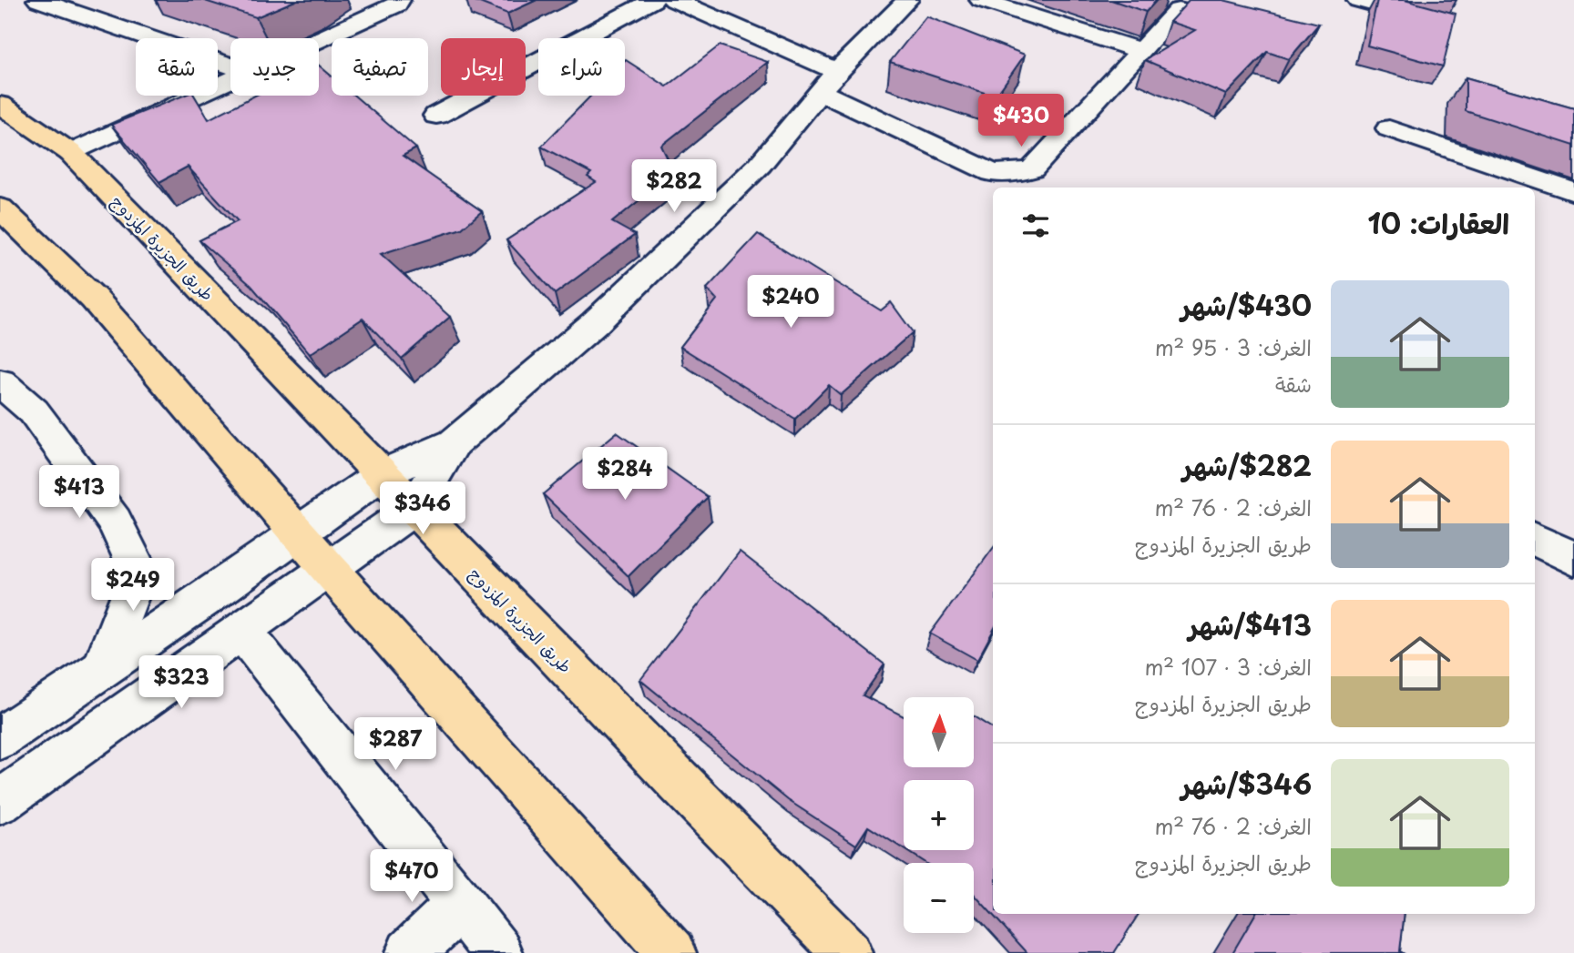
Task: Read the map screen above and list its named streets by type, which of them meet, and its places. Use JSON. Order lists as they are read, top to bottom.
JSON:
{
  "streets": {
    "main road": ["طريق الجزيرة المزدوج"]
  },
  "north": "top",
  "page": {
    "chip": [
      "شراء",
      "إيجار",
      "تصفية",
      "جديد",
      "شقة"
    ],
    "price": [
      "$430",
      "$282",
      "$240",
      "$284",
      "$413",
      "$346",
      "$249",
      "$323",
      "$287",
      "$470"
    ],
    "heading": "العقارات: 10",
    "list": [
      {
        "name": "$430/شهر",
        "note": "الغرف: 3 · 95 m² · شقة"
      },
      {
        "name": "$282/شهر",
        "note": "الغرف: 2 · 76 m² · طريق الجزيرة المزدوج"
      },
      {
        "name": "$413/شهر",
        "note": "الغرف: 3 · 107 m² · طريق الجزيرة المزدوج"
      },
      {
        "name": "$346/شهر",
        "note": "الغرف: 2 · 76 m² · طريق الجزيرة المزدوج"
      }
    ],
    "map_buttons": ["+", "−"]
  }
}
